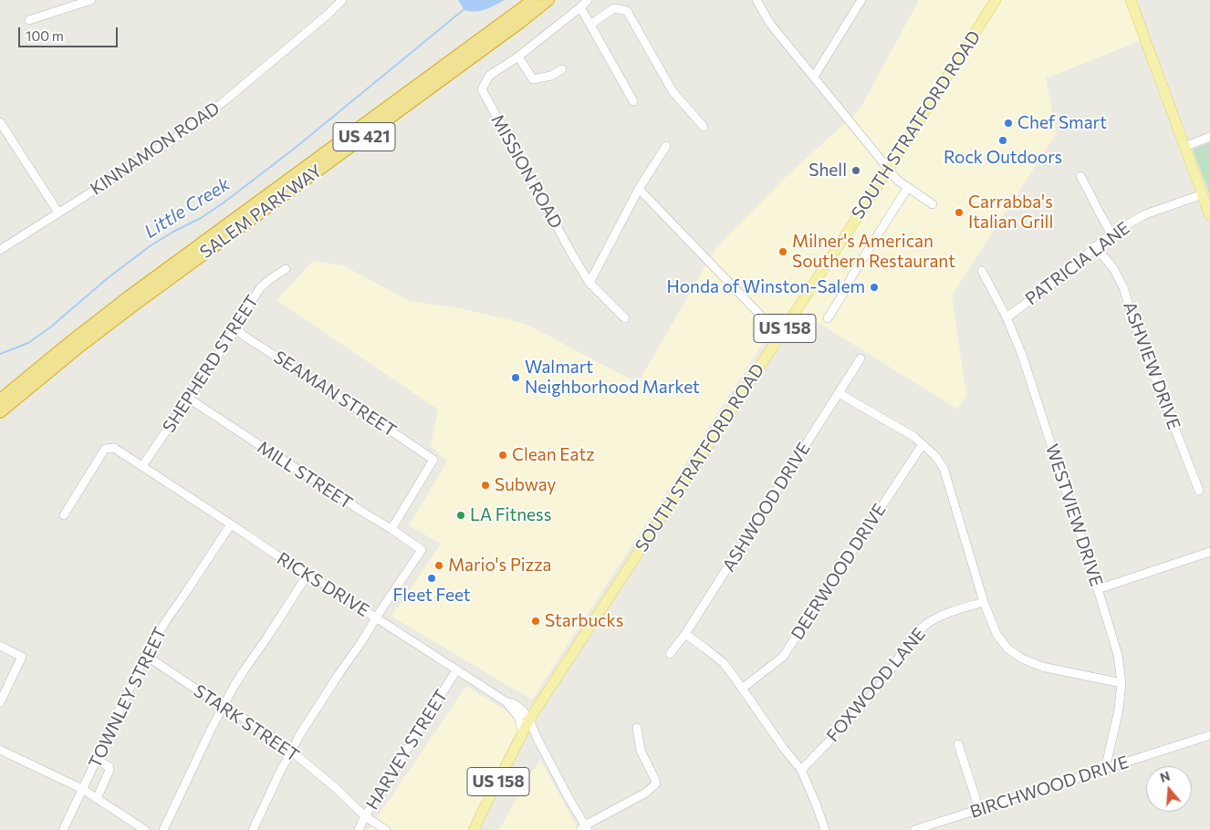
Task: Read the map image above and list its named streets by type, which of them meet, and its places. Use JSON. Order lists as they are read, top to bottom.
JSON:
{
  "streets": {
    "highway": ["US 421", "SALEM PARKWAY"],
    "main road": ["SOUTH STRATFORD ROAD", "US 158"],
    "street": [
      "KINNAMON ROAD",
      "MISSION ROAD",
      "PATRICIA LANE",
      "SHEPHERD STREET",
      "ASHVIEW DRIVE",
      "SEAMAN STREET",
      "MILL STREET",
      "ASHWOOD DRIVE",
      "WESTVIEW DRIVE",
      "DEERWOOD DRIVE",
      "RICKS DRIVE",
      "FOXWOOD LANE",
      "TOWNLEY STREET",
      "STARK STREET",
      "HARVEY STREET",
      "BIRCHWOOD DRIVE"
    ]
  },
  "crossings": [
    ["SOUTH STRATFORD ROAD", "RICKS DRIVE"],
    ["PATRICIA LANE", "ASHVIEW DRIVE"],
    ["PATRICIA LANE", "WESTVIEW DRIVE"],
    ["SHEPHERD STREET", "SEAMAN STREET"],
    ["SHEPHERD STREET", "MILL STREET"],
    ["SHEPHERD STREET", "RICKS DRIVE"],
    ["SEAMAN STREET", "MILL STREET"],
    ["MILL STREET", "RICKS DRIVE"],
    ["WESTVIEW DRIVE", "BIRCHWOOD DRIVE"],
    ["RICKS DRIVE", "TOWNLEY STREET"],
    ["RICKS DRIVE", "HARVEY STREET"],
    ["TOWNLEY STREET", "STARK STREET"],
    ["STARK STREET", "HARVEY STREET"]
  ],
  "water": ["Little Creek"],
  "places": [
    "Chef Smart",
    "Rock Outdoors",
    "Shell",
    "Carrabba's Italian Grill",
    "Milner's American Southern Restaurant",
    "Honda of Winston-Salem",
    "Walmart Neighborhood Market",
    "Clean Eatz",
    "Subway",
    "LA Fitness",
    "Mario's Pizza",
    "Fleet Feet",
    "Starbucks"
  ],
  "scale_bar": "100 m",
  "north": "top"
}
